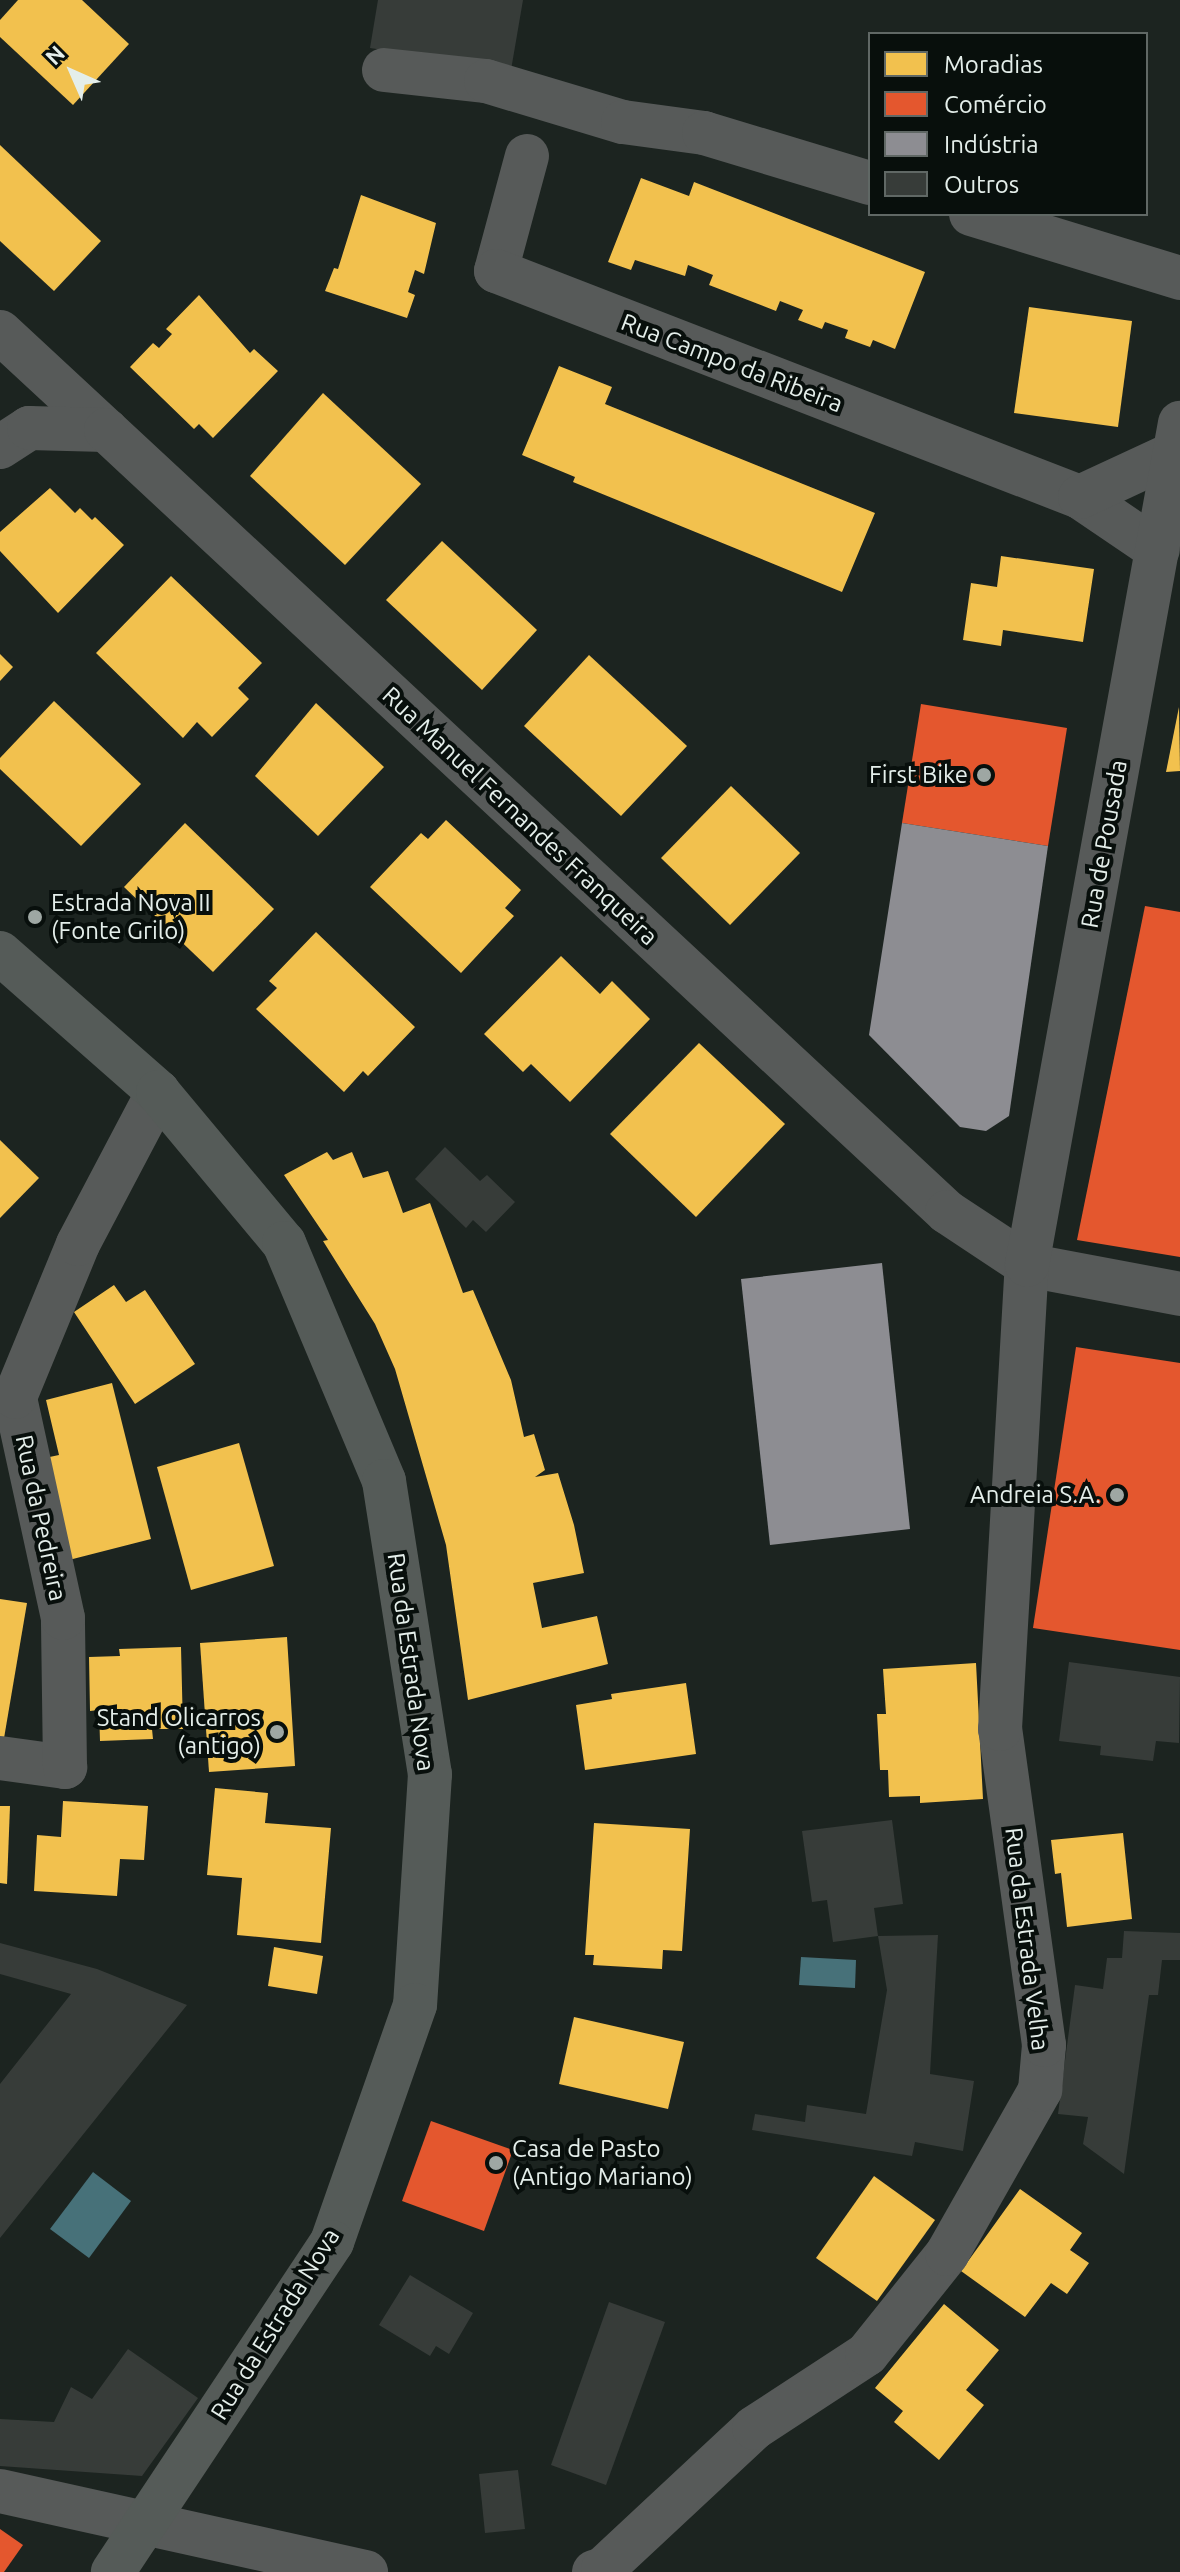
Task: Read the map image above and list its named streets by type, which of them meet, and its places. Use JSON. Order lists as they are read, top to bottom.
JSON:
{
  "streets": {
    "main road": ["Rua da Estrada Nova"],
    "street": [
      "Rua Campo da Ribeira",
      "Rua Manuel Fernandes Franqueira",
      "Rua de Pousada",
      "Rua da Pedreira",
      "Rua da Estrada Velha"
    ]
  },
  "crossings": [
    ["Rua Campo da Ribeira", "Rua de Pousada"],
    ["Rua Manuel Fernandes Franqueira", "Rua de Pousada"],
    ["Rua Manuel Fernandes Franqueira", "Rua da Estrada Velha"],
    ["Rua de Pousada", "Rua da Estrada Velha"],
    ["Rua da Pedreira", "Rua da Estrada Nova"]
  ],
  "places": [
    "First Bike",
    "Estrada Nova II (Fonte Grilo)",
    "Andreia S.A.",
    "Stand Olicarros (antigo)",
    "Casa de Pasto (Antigo Mariano)"
  ],
  "legend": [
    "Moradias",
    "Comércio",
    "Indústria",
    "Outros"
  ],
  "north": "top left"
}
